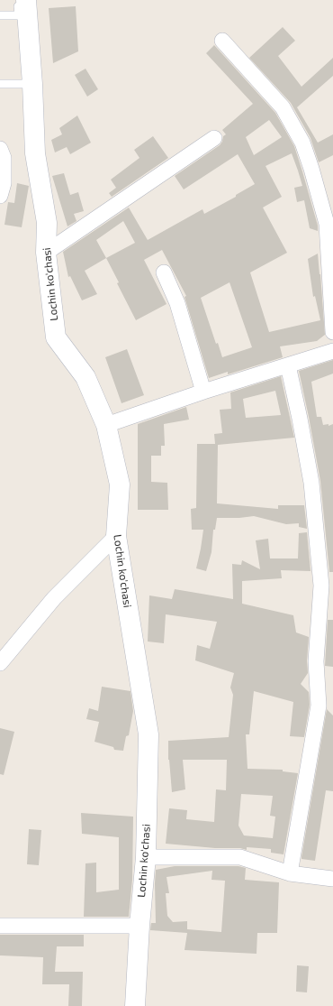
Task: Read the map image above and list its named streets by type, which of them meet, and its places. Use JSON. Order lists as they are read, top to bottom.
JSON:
{
  "streets": {
    "street": ["Lochin ko'chasi"]
  }
}
